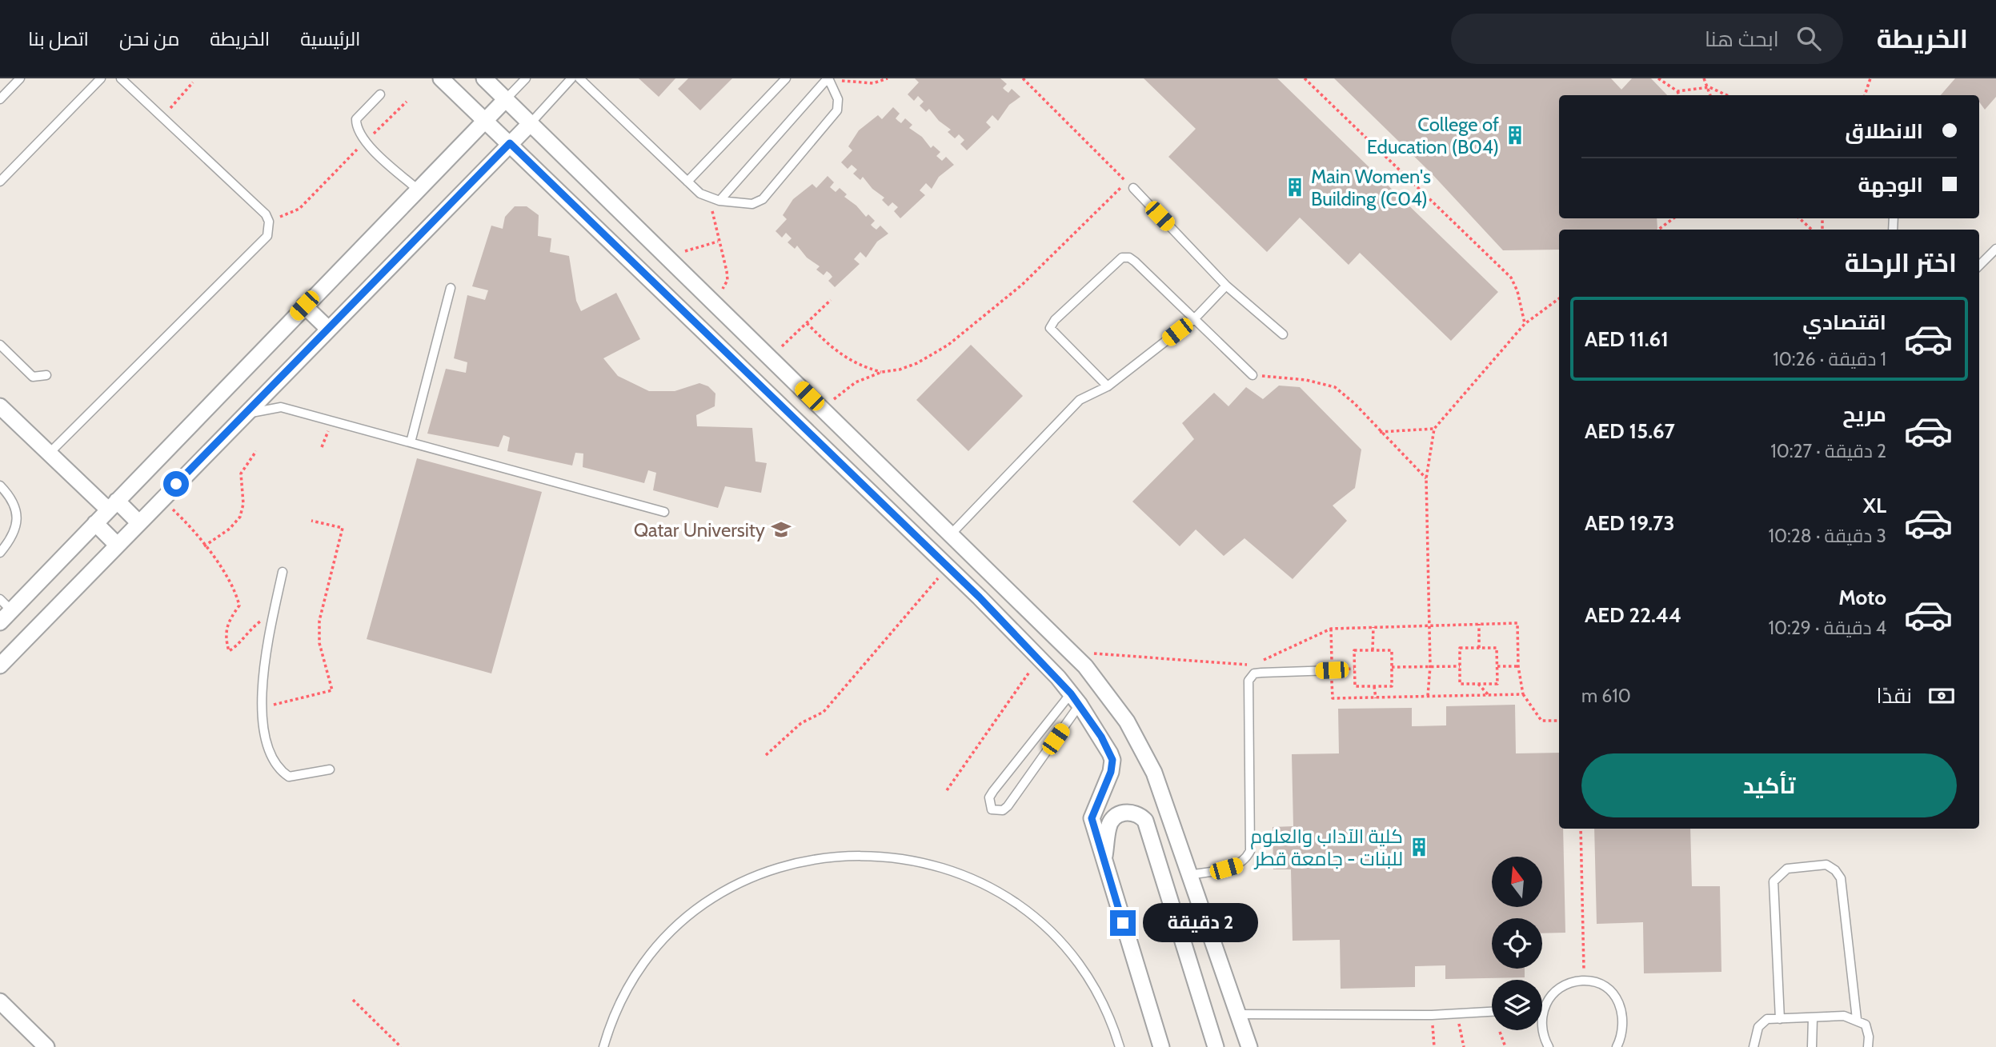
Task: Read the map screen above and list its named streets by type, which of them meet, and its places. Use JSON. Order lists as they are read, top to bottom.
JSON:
{
  "places": {
    "building": ["College of Education (B04)", "Main Women's Building (C04)", "كلية الآداب والعلوم للبنات - جامعة قطر"],
    "school or university": ["Qatar University"]
  },
  "north": "top",
  "page": {
    "header": "الخريطة",
    "search": "ابحث هنا",
    "nav": [
      "الرئيسية",
      "الخريطة",
      "من نحن",
      "اتصل بنا"
    ],
    "banner": ["الانطلاق", "الوجهة"],
    "heading": "اختر الرحلة",
    "list": [
      {
        "name": "اقتصادي",
        "note": "1 دقيقة · 10:26",
        "value": "AED 11.61"
      },
      {
        "name": "مريح",
        "note": "2 دقيقة · 10:27",
        "value": "AED 15.67"
      },
      {
        "name": "XL",
        "note": "3 دقيقة · 10:28",
        "value": "AED 19.73"
      },
      {
        "name": "Moto",
        "note": "4 دقيقة · 10:29",
        "value": "AED 22.44"
      }
    ],
    "pay": ["نقدًا", "610 m"],
    "buttons": "تأكيد",
    "bubble": "2 دقيقة"
  }
}
